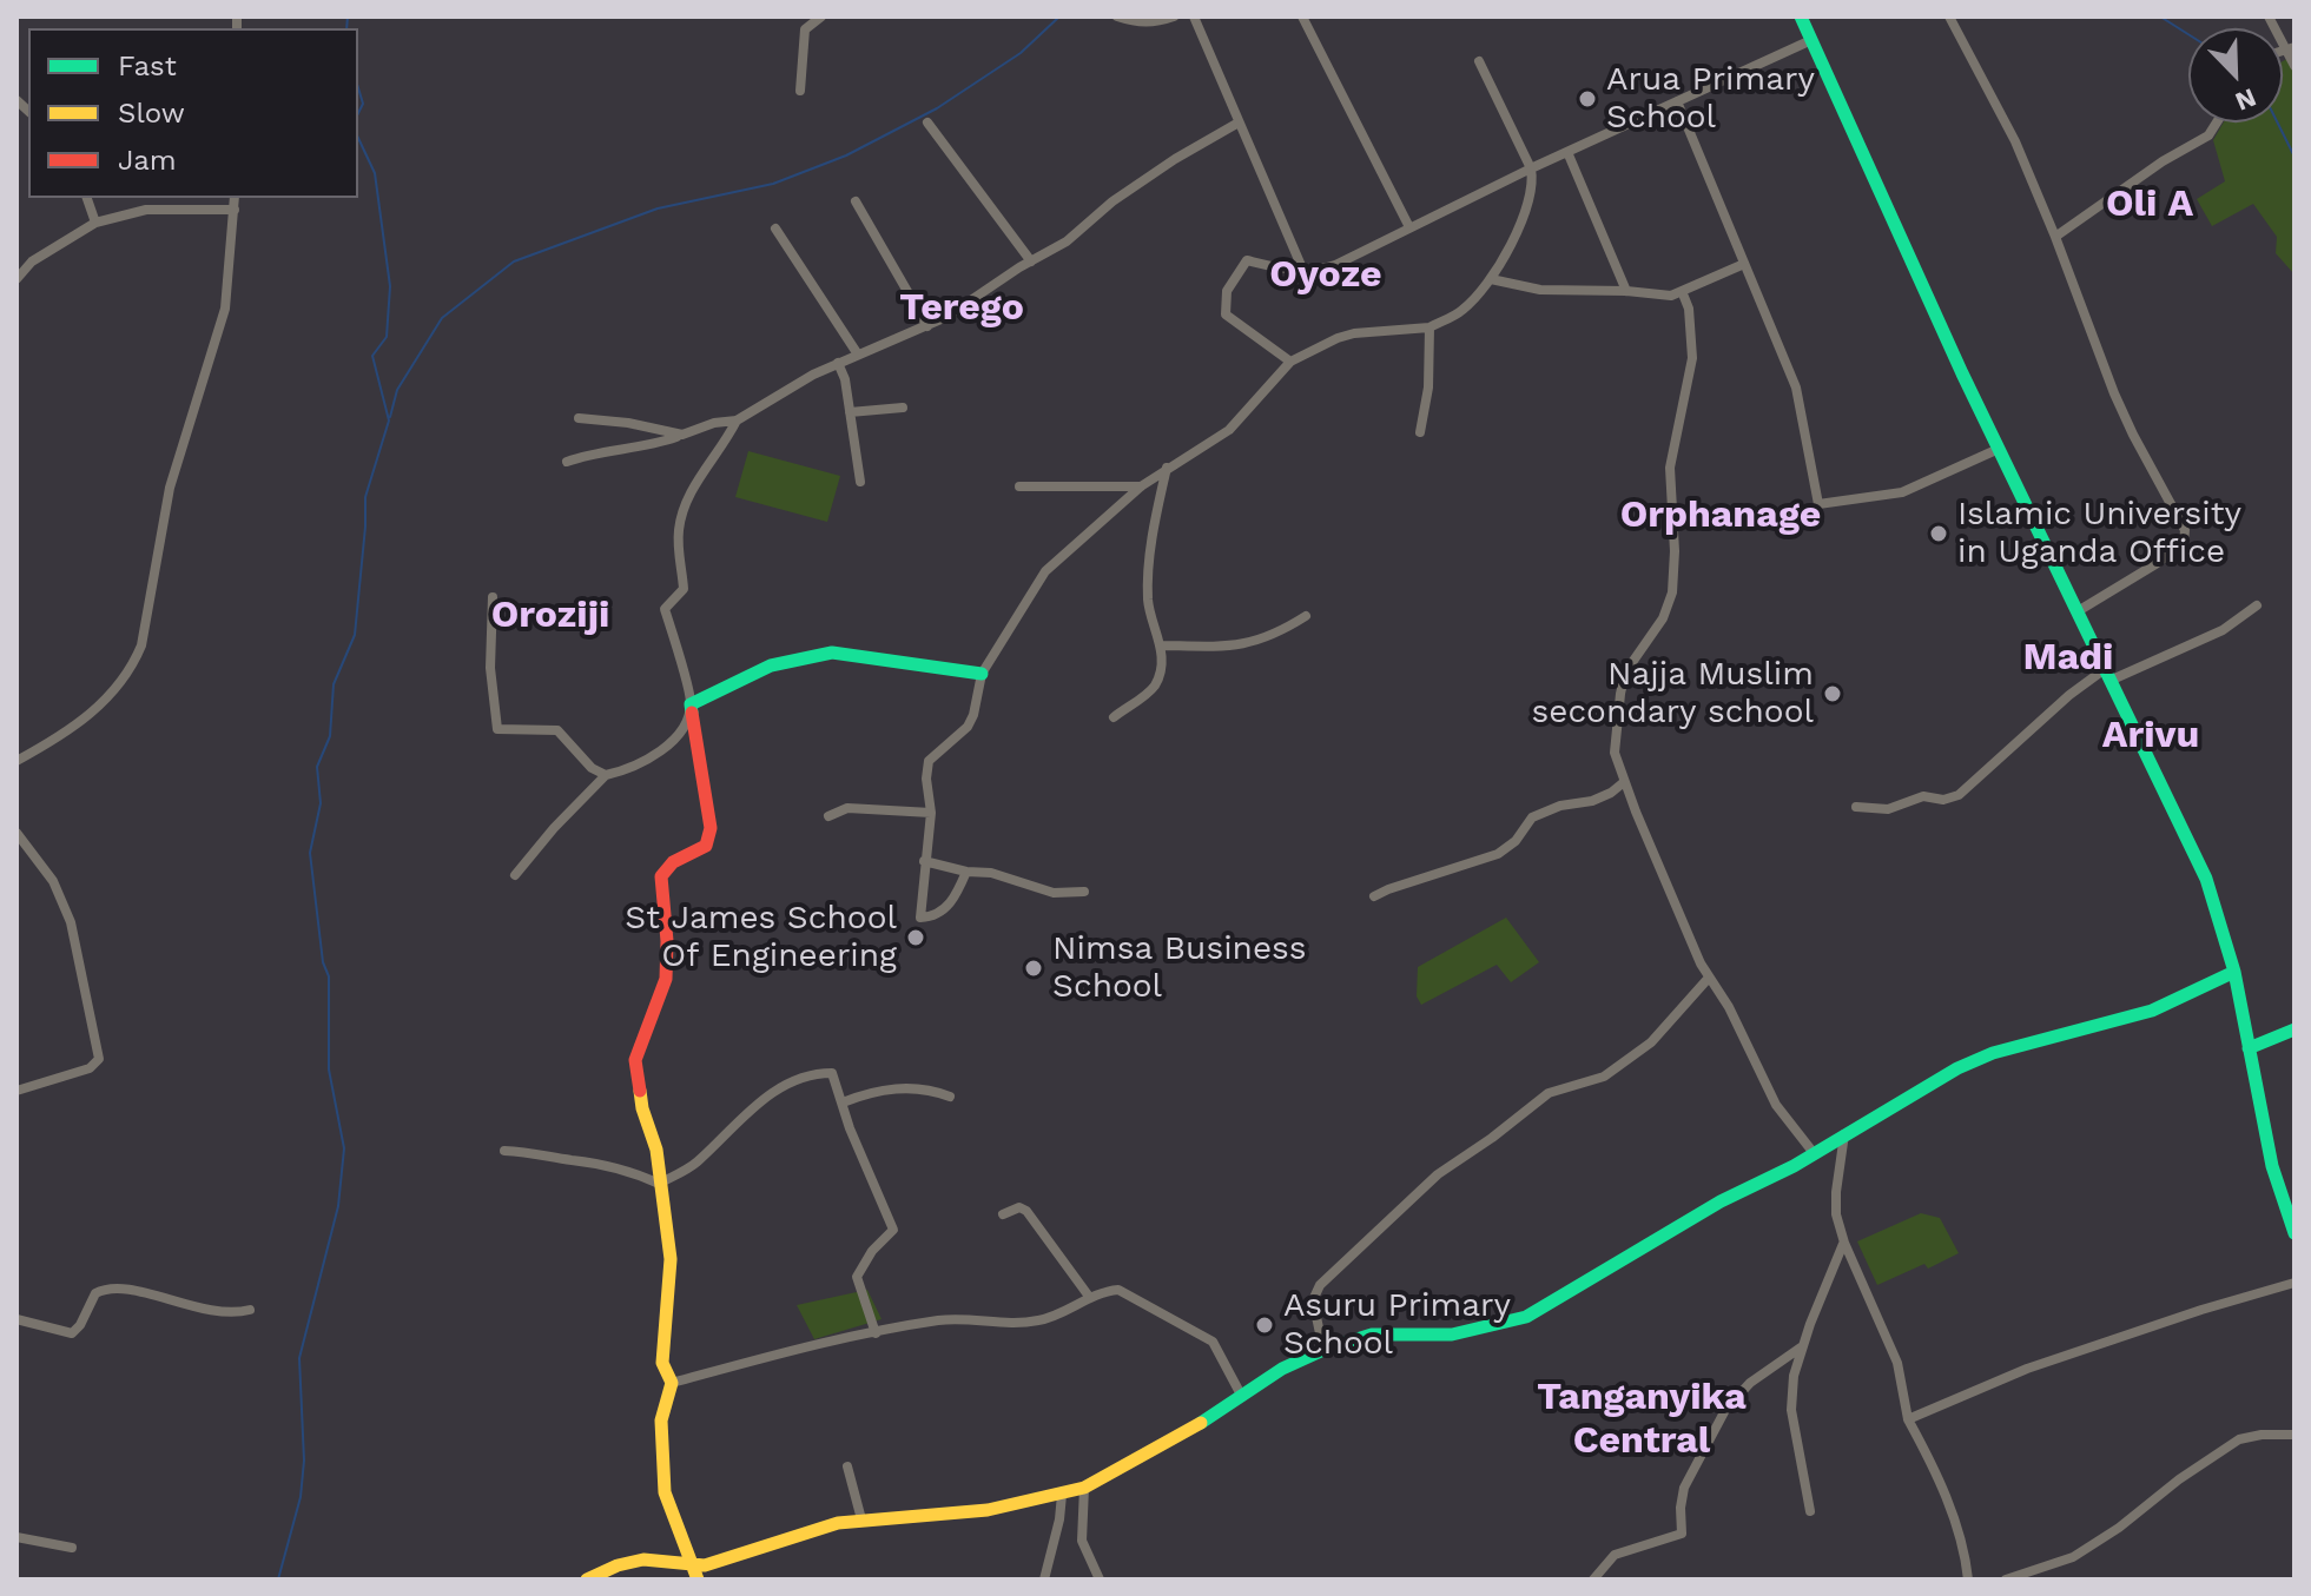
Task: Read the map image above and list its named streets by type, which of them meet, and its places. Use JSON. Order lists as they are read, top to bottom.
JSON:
{
  "districts": [
    "Oli A",
    "Oyoze",
    "Terego",
    "Orphanage",
    "Oroziji",
    "Madi",
    "Arivu",
    "Tanganyika Central"
  ],
  "places": [
    "Arua Primary School",
    "Islamic University in Uganda Office",
    "Najja Muslim secondary school",
    "St James School Of Engineering",
    "Nimsa Business School",
    "Asuru Primary School"
  ],
  "legend": ["Fast", "Slow", "Jam"],
  "north": "bottom right"
}
